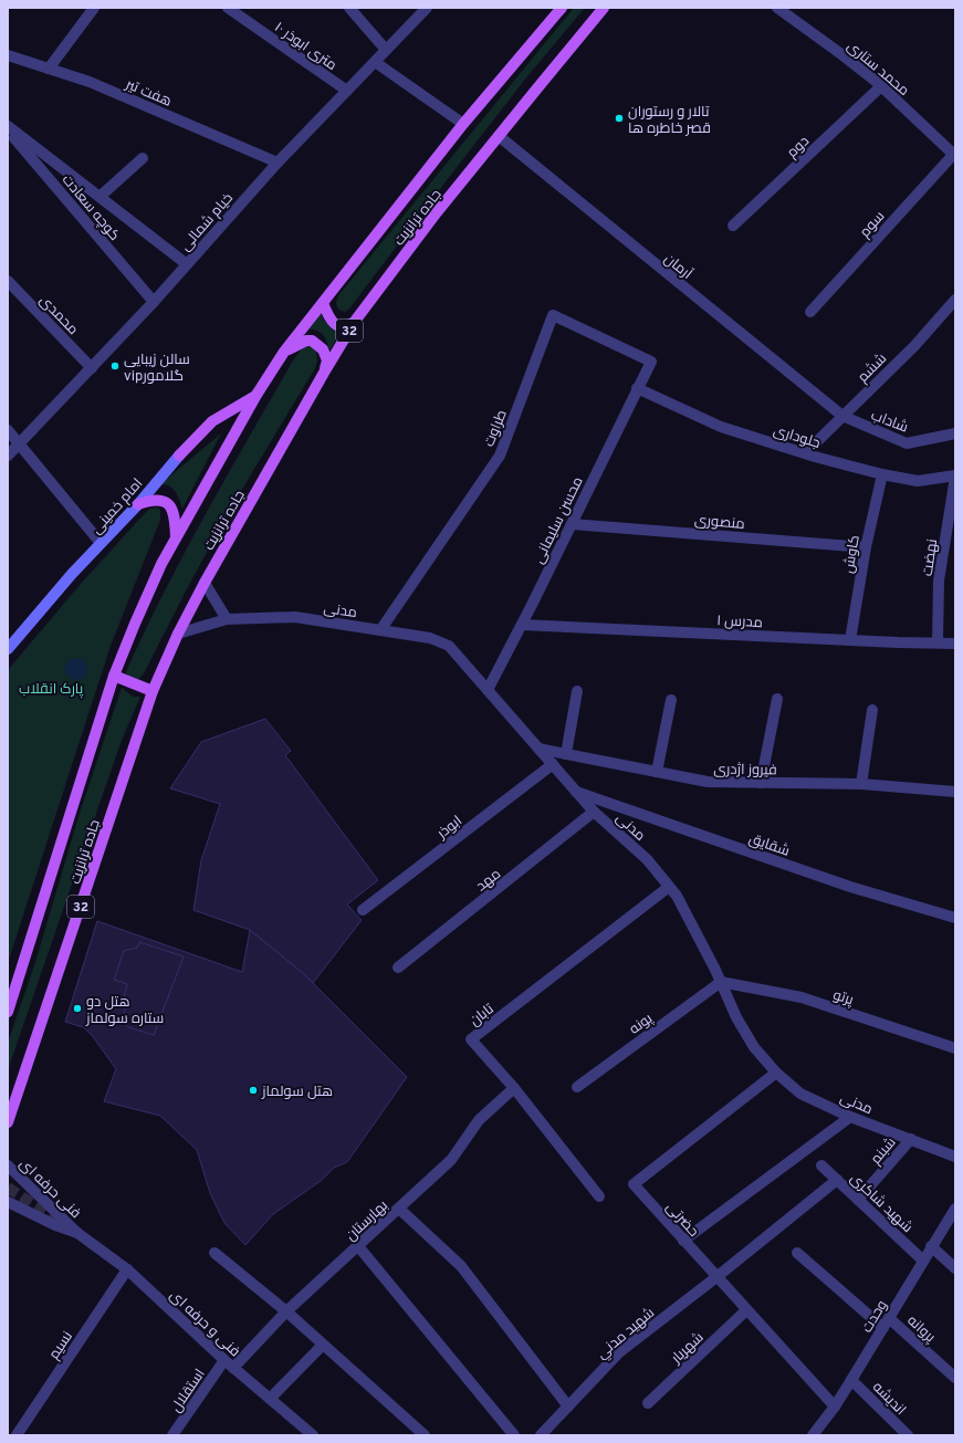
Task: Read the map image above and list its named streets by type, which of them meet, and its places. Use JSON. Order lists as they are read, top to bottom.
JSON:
{
  "streets": {
    "main road": ["جاده ترانزیت", "32", "امام خمینی"],
    "street": [
      "۱۰ متری ابوذر",
      "محمد ستاری",
      "هفت تير",
      "دوم",
      "کوچه سعادت",
      "خیام شمالی",
      "سوم",
      "آرمان",
      "محمدی",
      "ششم",
      "شاداب",
      "طراوت",
      "جلوداری",
      "محسن سلیمانی",
      "منصوری",
      "کاوش",
      "نهضت",
      "مدنی",
      "مدرس ۱",
      "فیروز اژدری",
      "ابوذر",
      "شقایق",
      "مهد",
      "پرتو",
      "تابان",
      "پونه",
      "شبنم",
      "فنی حرفه ای",
      "شهید شاکری",
      "حضرتی",
      "بهارستان",
      "وحدت",
      "فنی و حرفه ای",
      "پروانه",
      "شهيد مدني",
      "نسيم",
      "شهریار",
      "استقلال",
      "اندیشه"
    ]
  },
  "crossings": [
    ["۱۰ متری ابوذر", "خیام شمالی"],
    ["محمد ستاری", "دوم"],
    ["محمد ستاری", "سوم"],
    ["هفت تير", "خیام شمالی"],
    ["کوچه سعادت", "خیام شمالی"],
    ["جاده ترانزیت", "آرمان"],
    ["جاده ترانزیت", "امام خمینی"],
    ["جاده ترانزیت", "مدنی"],
    ["خیام شمالی", "محمدی"],
    ["آرمان", "ششم"],
    ["آرمان", "شاداب"],
    ["ششم", "شاداب"],
    ["ششم", "جلوداری"],
    ["طراوت", "محسن سلیمانی"],
    ["طراوت", "مدنی"],
    ["جلوداری", "محسن سلیمانی"],
    ["جلوداری", "کاوش"],
    ["جلوداری", "نهضت"],
    ["محسن سلیمانی", "منصوری"],
    ["محسن سلیمانی", "مدنی"],
    ["محسن سلیمانی", "مدرس ۱"],
    ["منصوری", "کاوش"],
    ["کاوش", "مدرس ۱"],
    ["نهضت", "مدرس ۱"],
    ["مدنی", "فیروز اژدری"],
    ["مدنی", "ابوذر"],
    ["مدنی", "شقایق"],
    ["مدنی", "مهد"],
    ["مدنی", "پرتو"],
    ["مدنی", "تابان"],
    ["مدنی", "پونه"],
    ["مدنی", "شبنم"],
    ["مدنی", "حضرتی"],
    ["پرتو", "پونه"],
    ["تابان", "بهارستان"],
    ["شبنم", "شهید شاکری"],
    ["فنی حرفه ای", "فنی و حرفه ای"],
    ["شهید شاکری", "وحدت"],
    ["شهید شاکری", "شهيد مدني"],
    ["حضرتی", "وحدت"],
    ["حضرتی", "شهيد مدني"],
    ["حضرتی", "شهریار"],
    ["بهارستان", "فنی و حرفه ای"],
    ["وحدت", "پروانه"],
    ["وحدت", "اندیشه"],
    ["فنی و حرفه ای", "نسيم"],
    ["فنی و حرفه ای", "استقلال"]
  ],
  "parks": ["پارک انقلاب"],
  "places": [
    "تالار و رستوران قصر خاطره ها",
    "سالن زیبایی vipگلامور",
    "هتل دو ستاره سولماز",
    "هتل سولماز"
  ]
}
